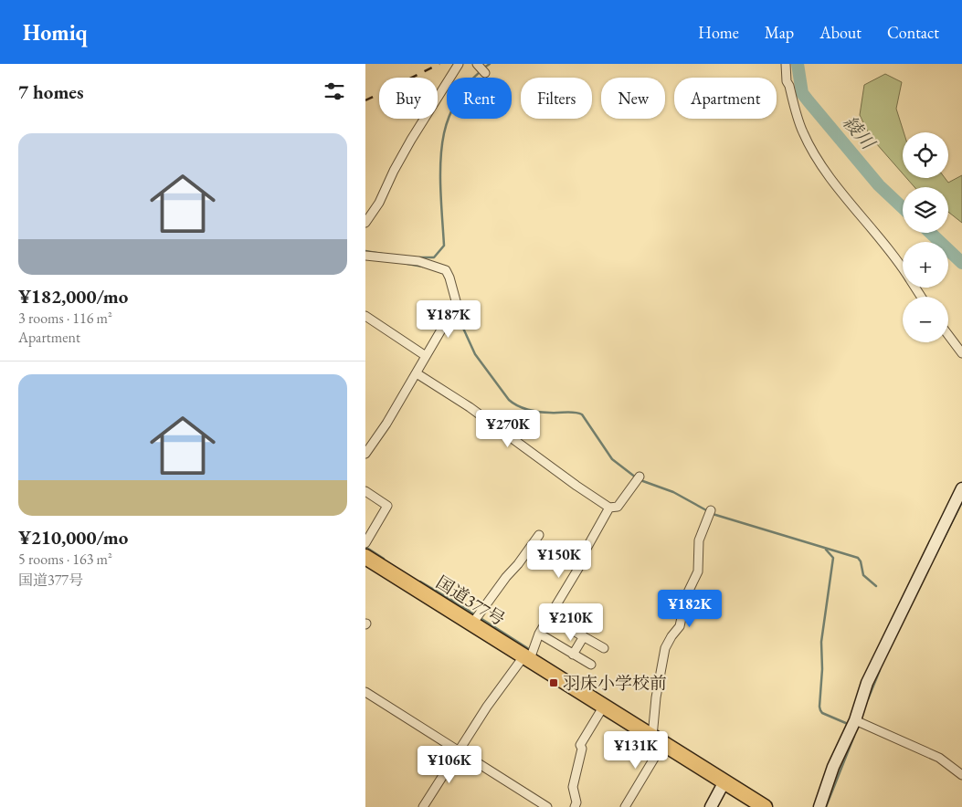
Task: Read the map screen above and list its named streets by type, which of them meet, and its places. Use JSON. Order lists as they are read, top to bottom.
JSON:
{
  "streets": {
    "highway": ["国道377号"]
  },
  "water": ["綾川"],
  "places": {
    "transit": ["羽床小学校前"]
  },
  "page": {
    "header": "Homiq",
    "nav": [
      "Home",
      "Map",
      "About",
      "Contact"
    ],
    "heading": "7 homes",
    "chip": [
      "Buy",
      "Rent",
      "Filters",
      "New",
      "Apartment"
    ],
    "list": [
      {
        "name": "¥182,000/mo",
        "note": "3 rooms · 116 m² · Apartment"
      },
      {
        "name": "¥210,000/mo",
        "note": "5 rooms · 163 m² · 国道377号"
      }
    ],
    "map_buttons": ["+", "−"],
    "price": [
      "¥187K",
      "¥270K",
      "¥150K",
      "¥182K",
      "¥210K",
      "¥131K",
      "¥106K"
    ]
  }
}
